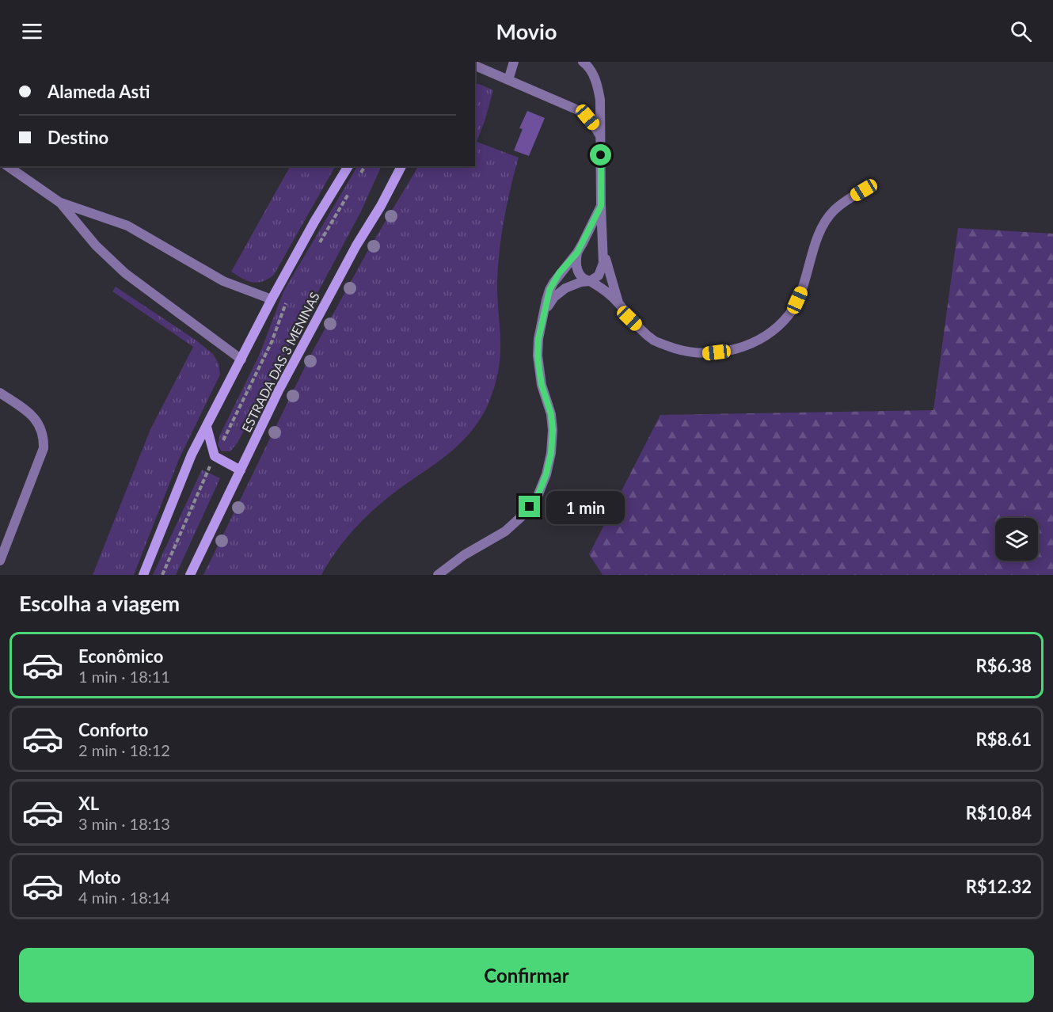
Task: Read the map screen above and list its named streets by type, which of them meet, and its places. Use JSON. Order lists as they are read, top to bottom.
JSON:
{
  "streets": {
    "main road": ["ESTRADA DAS 3 MENINAS"]
  },
  "page": {
    "header": "Movio",
    "banner": ["Alameda Asti", "Destino"],
    "bubble": "1 min",
    "heading": "Escolha a viagem",
    "list": [
      {
        "name": "Econômico",
        "note": "1 min · 18:11",
        "value": "R$6.38"
      },
      {
        "name": "Conforto",
        "note": "2 min · 18:12",
        "value": "R$8.61"
      },
      {
        "name": "XL",
        "note": "3 min · 18:13",
        "value": "R$10.84"
      },
      {
        "name": "Moto",
        "note": "4 min · 18:14",
        "value": "R$12.32"
      }
    ],
    "buttons": "Confirmar"
  }
}
